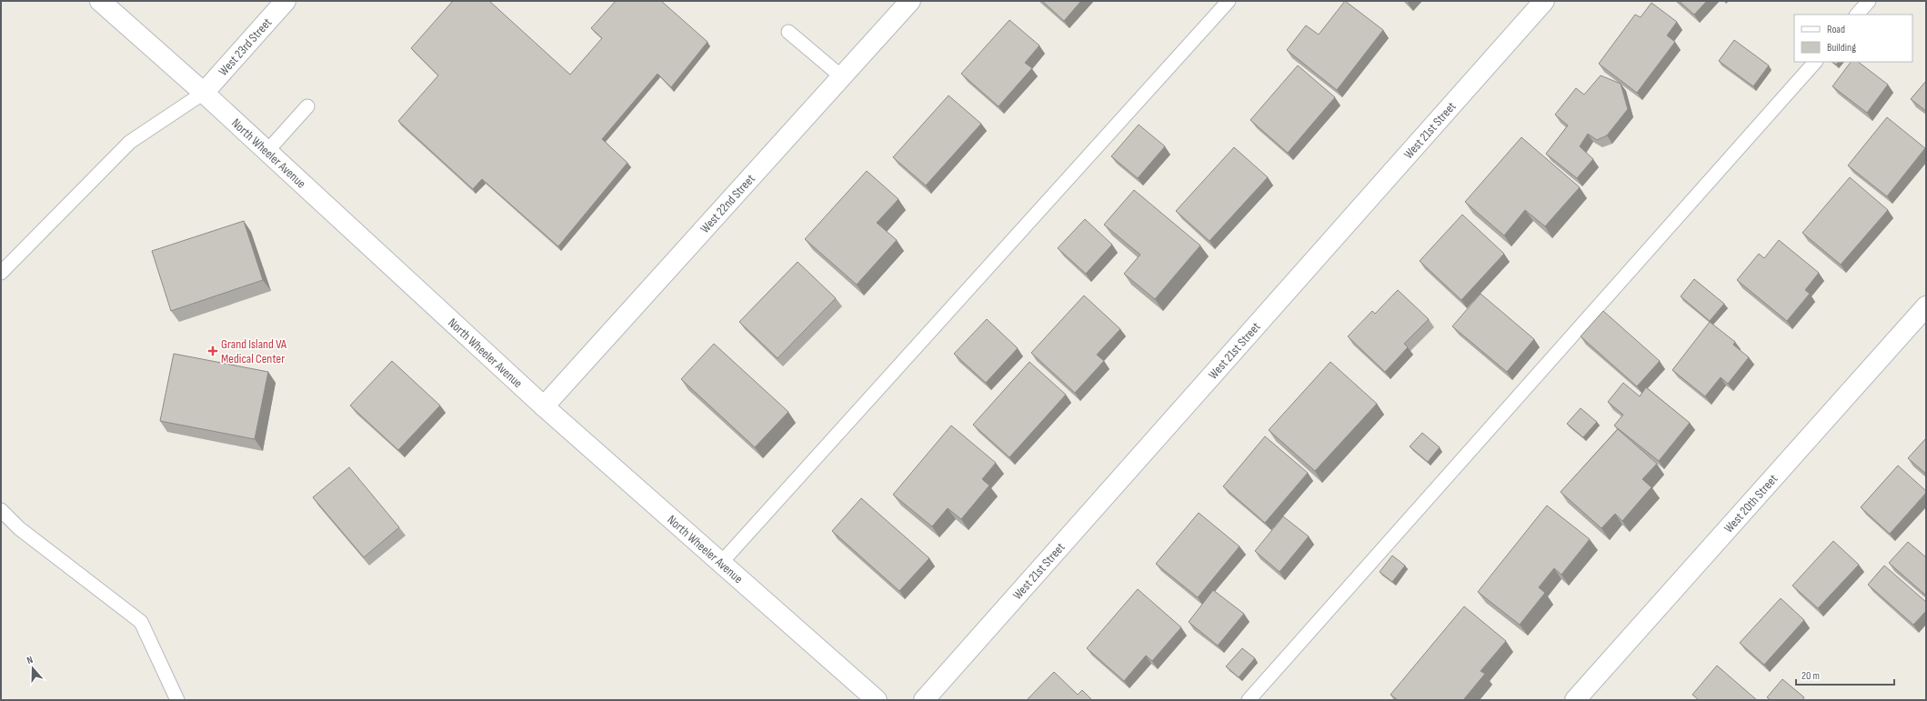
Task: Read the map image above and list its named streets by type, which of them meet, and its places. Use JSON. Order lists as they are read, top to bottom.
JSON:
{
  "streets": {
    "street": [
      "West 23rd Street",
      "West 21st Street",
      "North Wheeler Avenue",
      "West 22nd Street",
      "West 20th Street"
    ]
  },
  "crossings": [
    ["West 23rd Street", "North Wheeler Avenue"],
    ["North Wheeler Avenue", "West 22nd Street"]
  ],
  "places": {
    "health": ["Grand Island VA Medical Center"]
  },
  "legend": ["Road", "Building"],
  "scale_bar": "20 m",
  "north": "top"
}
